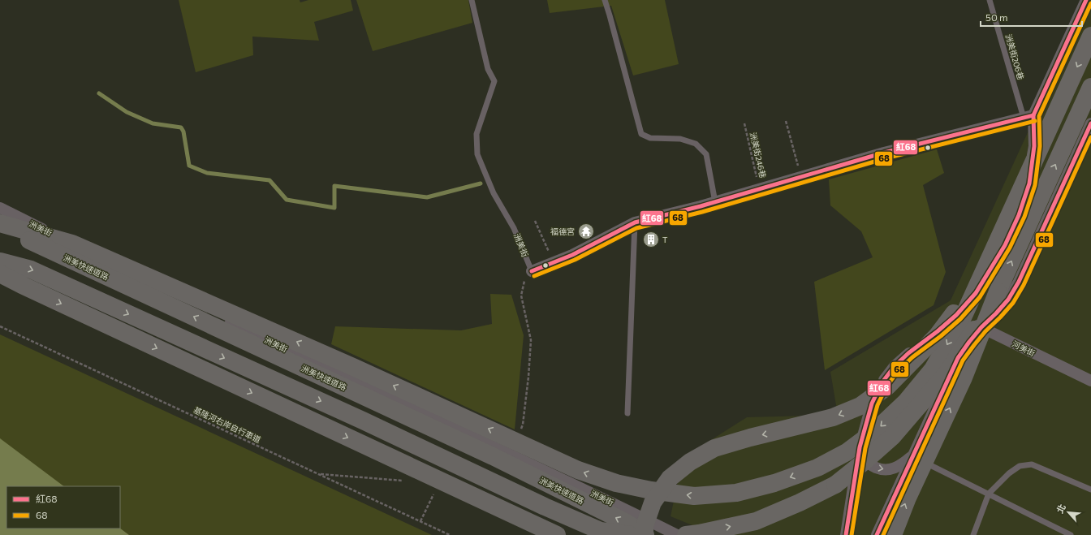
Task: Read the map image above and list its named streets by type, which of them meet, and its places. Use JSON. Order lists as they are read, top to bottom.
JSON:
{
  "streets": {
    "highway": ["洲美快速道路"],
    "street": ["洲美街", "河美街"],
    "lane": ["洲美街206巷"],
    "path": ["洲美街246巷", "基隆河右岸自行車道"]
  },
  "places": {
    "temple": ["福德宮"],
    "building": ["T"]
  },
  "lines": ["transit line 紅68", "transit line 68"],
  "legend": ["紅68", "68"],
  "scale_bar": "50 m",
  "north": "top left"
}
